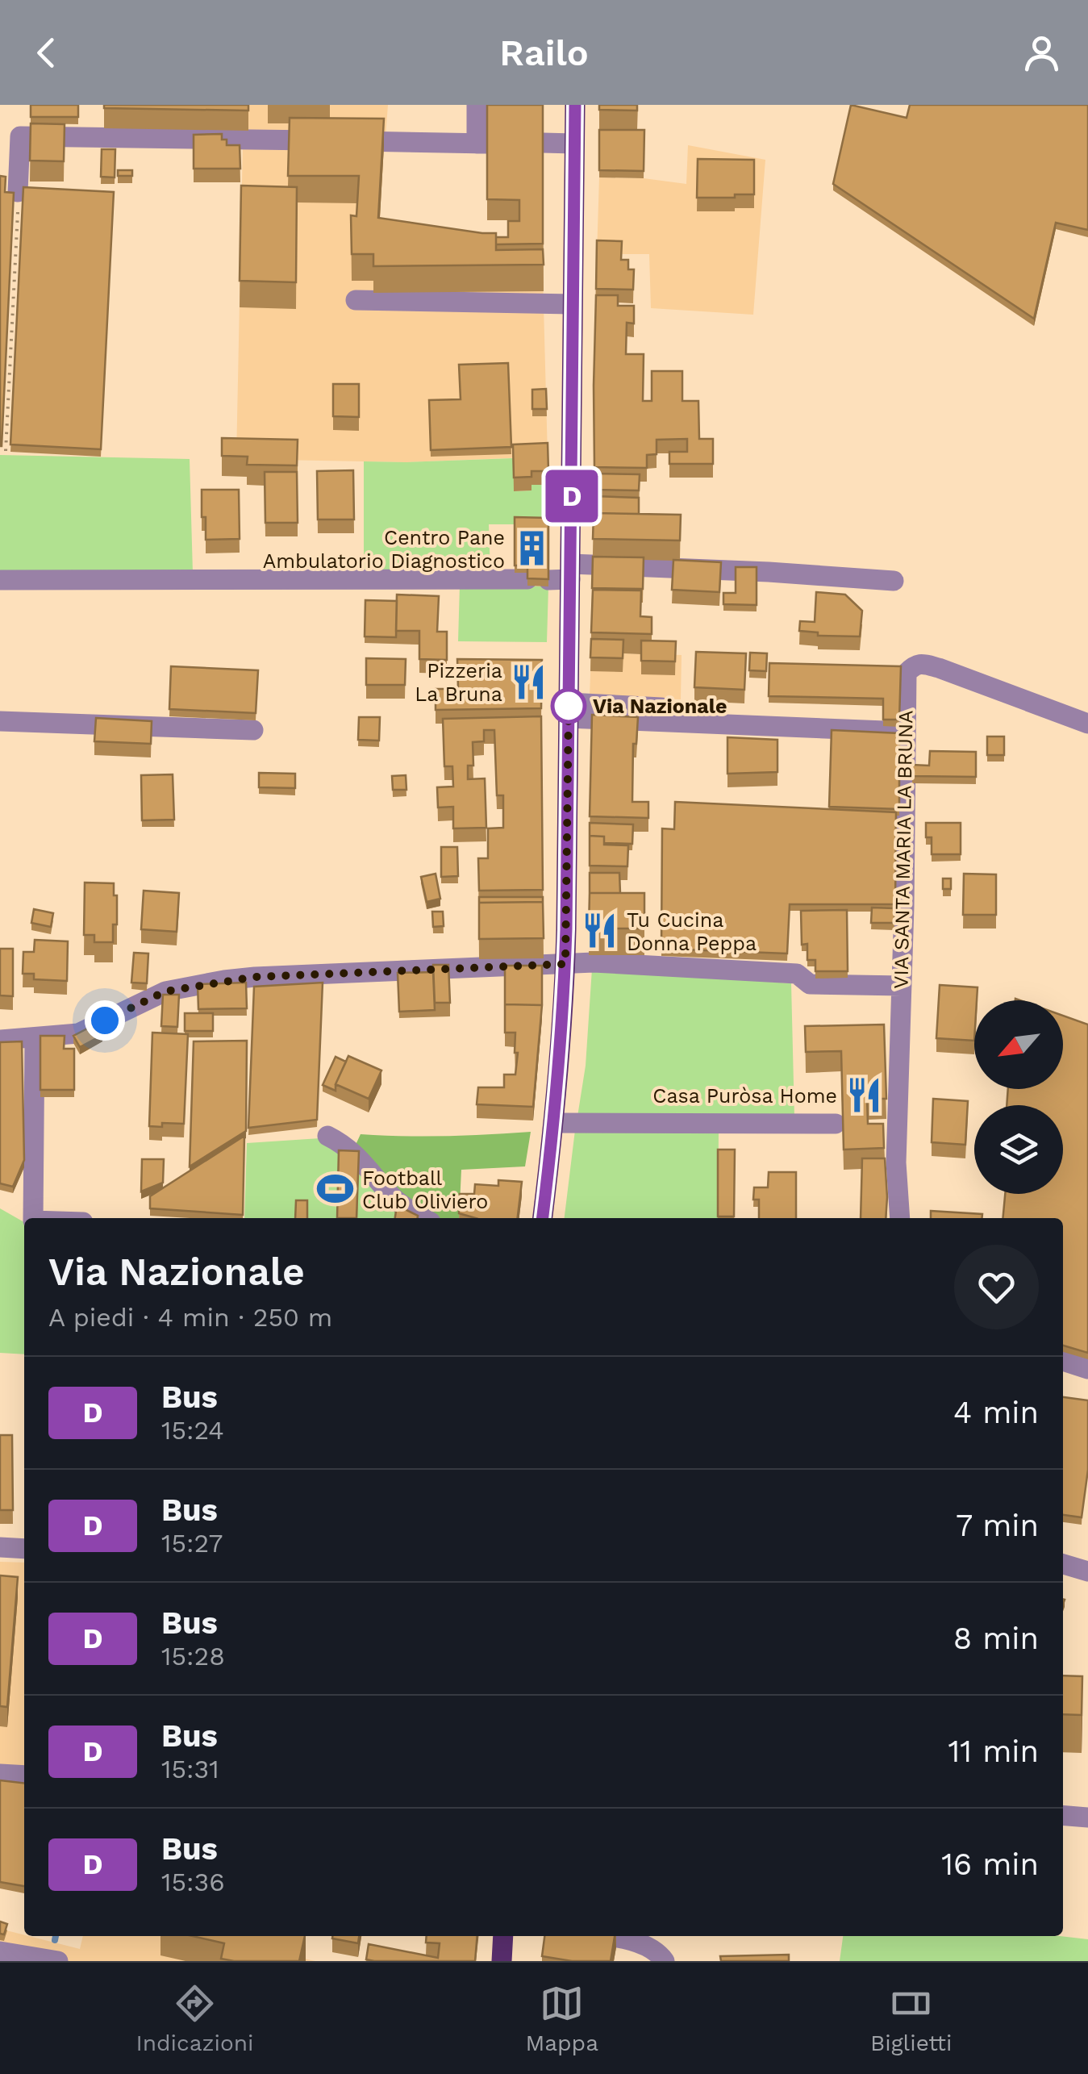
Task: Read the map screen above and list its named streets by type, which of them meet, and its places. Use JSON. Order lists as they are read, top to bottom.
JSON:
{
  "streets": {
    "street": ["VIA SANTA MARIA LA BRUNA"]
  },
  "places": {
    "building": ["Centro Pane Ambulatorio Diagnostico"],
    "restaurant": ["Pizzeria La Bruna", "Tu Cucina Donna Peppa", "Casa Puròsa Home"],
    "other": ["Via Nazionale"],
    "sports": ["Football Club Oliviero"]
  },
  "lines": ["bus line D"],
  "north": "bottom left",
  "page": {
    "header": "Railo",
    "on_map": "D",
    "heading": ["Via Nazionale", "A piedi · 4 min · 250 m"],
    "list": [
      {
        "mark": "D",
        "name": "Bus",
        "note": "15:24",
        "value": "4 min"
      },
      {
        "mark": "D",
        "name": "Bus",
        "note": "15:27",
        "value": "7 min"
      },
      {
        "mark": "D",
        "name": "Bus",
        "note": "15:28",
        "value": "8 min"
      },
      {
        "mark": "D",
        "name": "Bus",
        "note": "15:31",
        "value": "11 min"
      },
      {
        "mark": "D",
        "name": "Bus",
        "note": "15:36",
        "value": "16 min"
      }
    ],
    "tabs": ["Indicazioni", "Mappa", "Biglietti"]
  }
}
